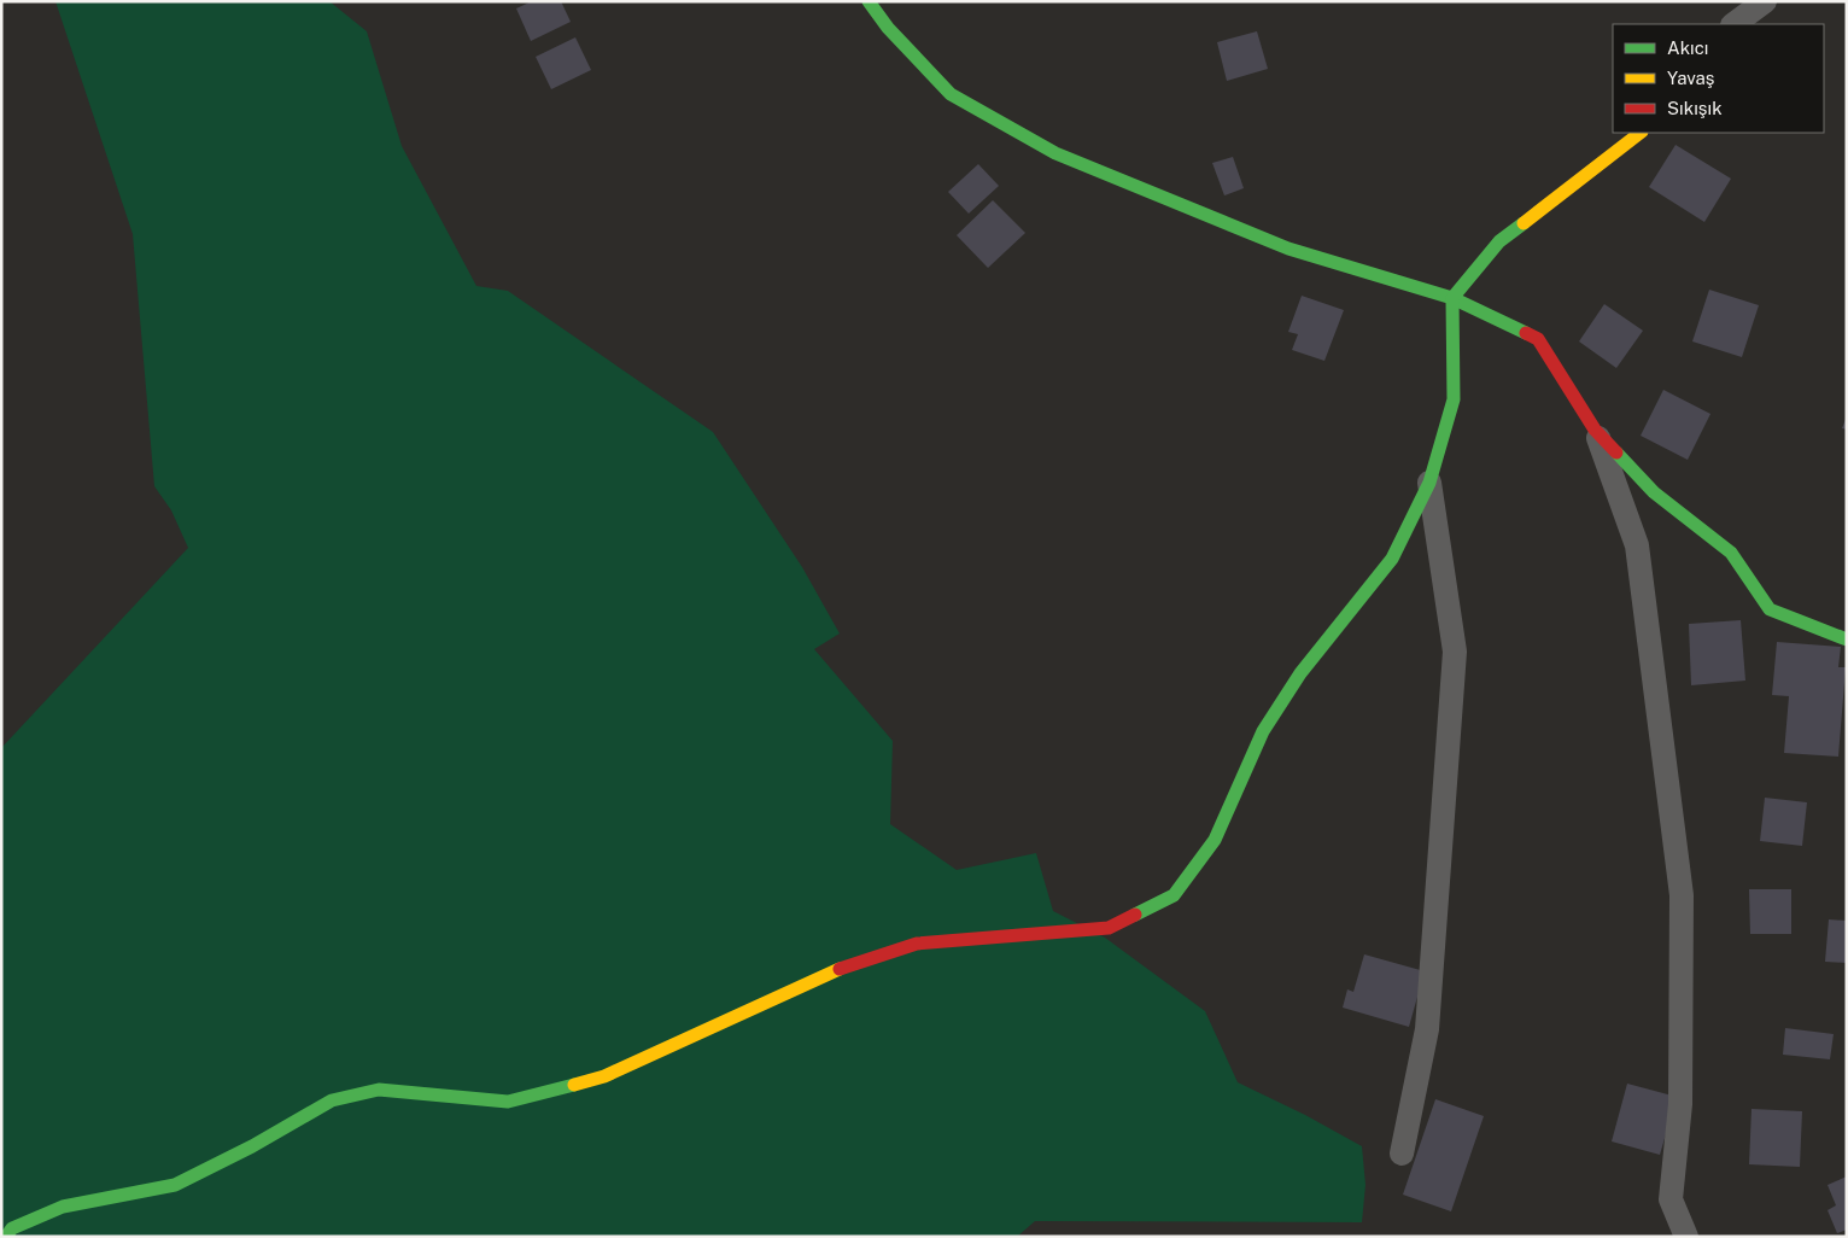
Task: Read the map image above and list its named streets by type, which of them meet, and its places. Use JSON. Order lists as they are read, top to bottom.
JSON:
{
  "legend": ["Akıcı", "Yavaş", "Sıkışık"]
}
